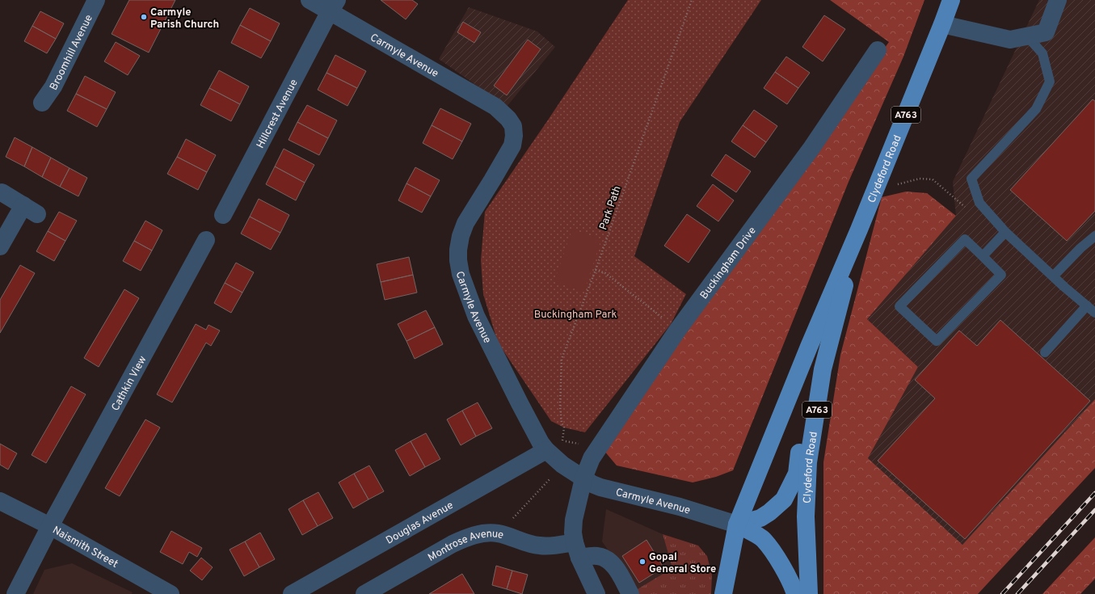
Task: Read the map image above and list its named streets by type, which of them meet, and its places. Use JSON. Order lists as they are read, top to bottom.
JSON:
{
  "streets": {
    "main road": ["A763", "Clydeford Road"],
    "street": [
      "Broomhill Avenue",
      "Carmyle Avenue",
      "Hillcrest Avenue",
      "Buckingham Drive",
      "Cathkin View",
      "Douglas Avenue",
      "Naismith Street",
      "Montrose Avenue"
    ],
    "path": ["Park Path"]
  },
  "crossings": [
    ["Carmyle Avenue", "Hillcrest Avenue"],
    ["Carmyle Avenue", "A763"],
    ["Carmyle Avenue", "Clydeford Road"],
    ["Carmyle Avenue", "Buckingham Drive"],
    ["Carmyle Avenue", "Douglas Avenue"],
    ["A763", "Clydeford Road"],
    ["Park Path", "Buckingham Drive"],
    ["Cathkin View", "Naismith Street"]
  ],
  "parks": ["Buckingham Park"],
  "places": ["Carmyle Parish Church", "Gopal General Store"]
}
